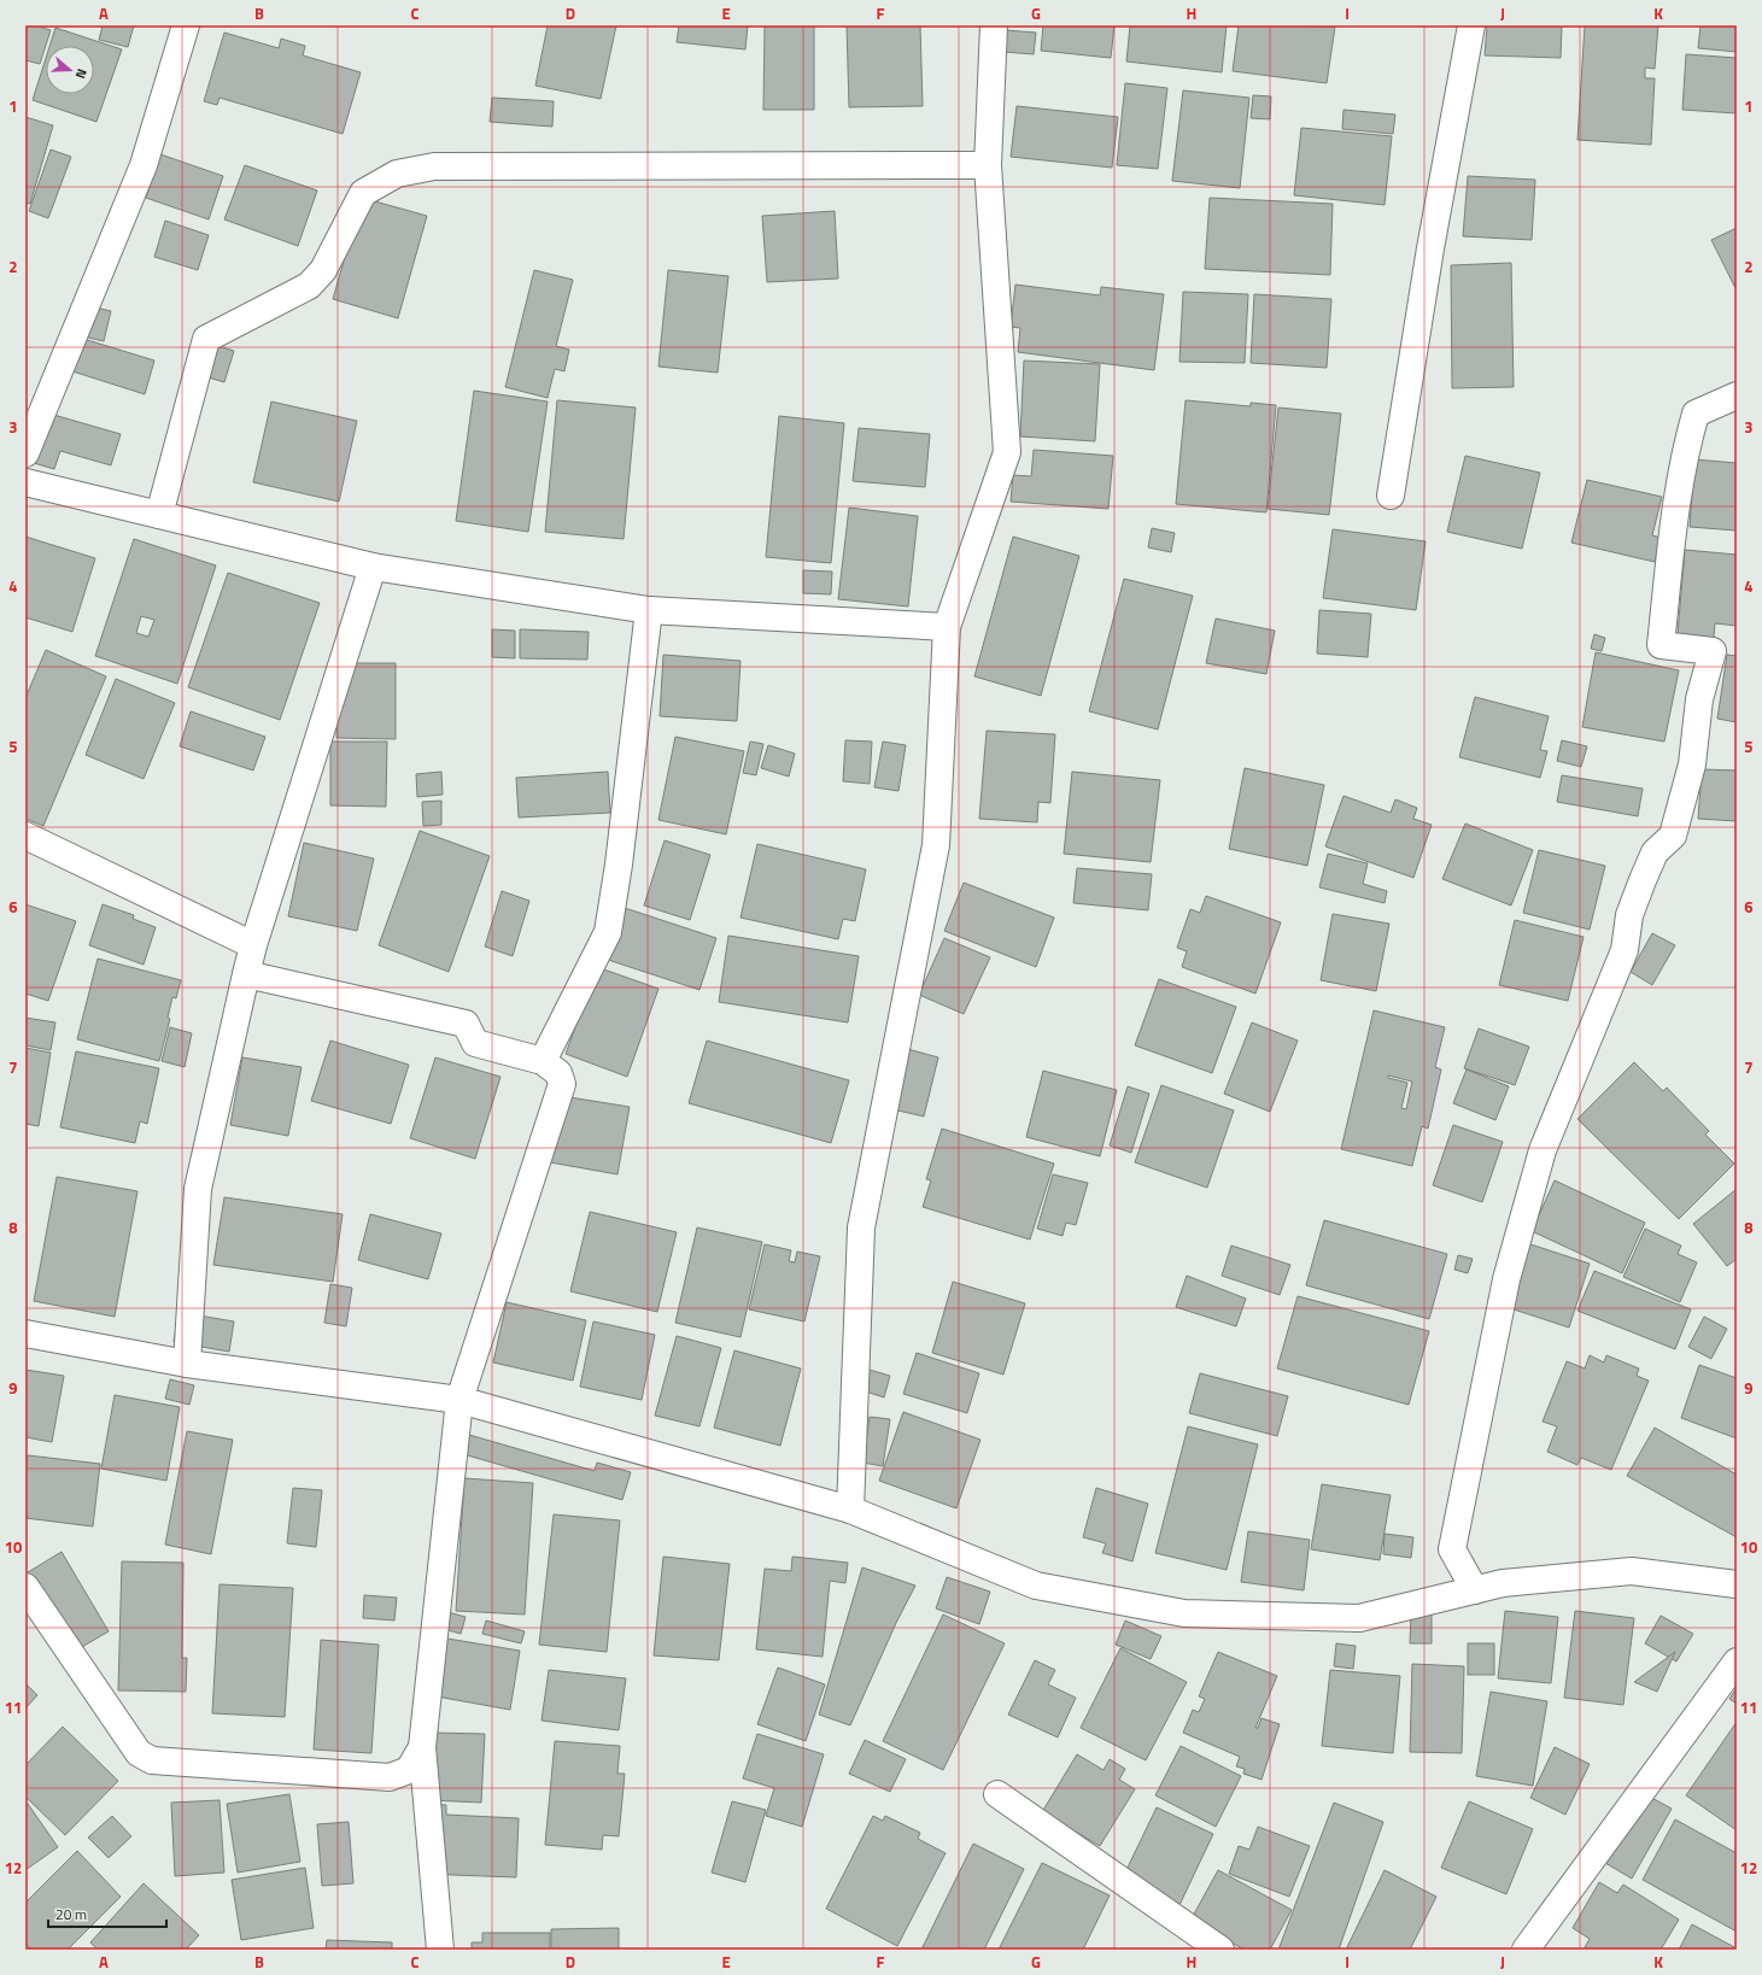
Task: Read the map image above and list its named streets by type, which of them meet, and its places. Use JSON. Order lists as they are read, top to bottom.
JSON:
{
  "scale_bar": "20 m",
  "north": "right",
  "grid": {
    "columns": [
      "A",
      "B",
      "C",
      "D",
      "E",
      "F",
      "G",
      "H",
      "I",
      "J",
      "K"
    ],
    "rows": [
      "1",
      "2",
      "3",
      "4",
      "5",
      "6",
      "7",
      "8",
      "9",
      "10",
      "11",
      "12"
    ]
  }
}
